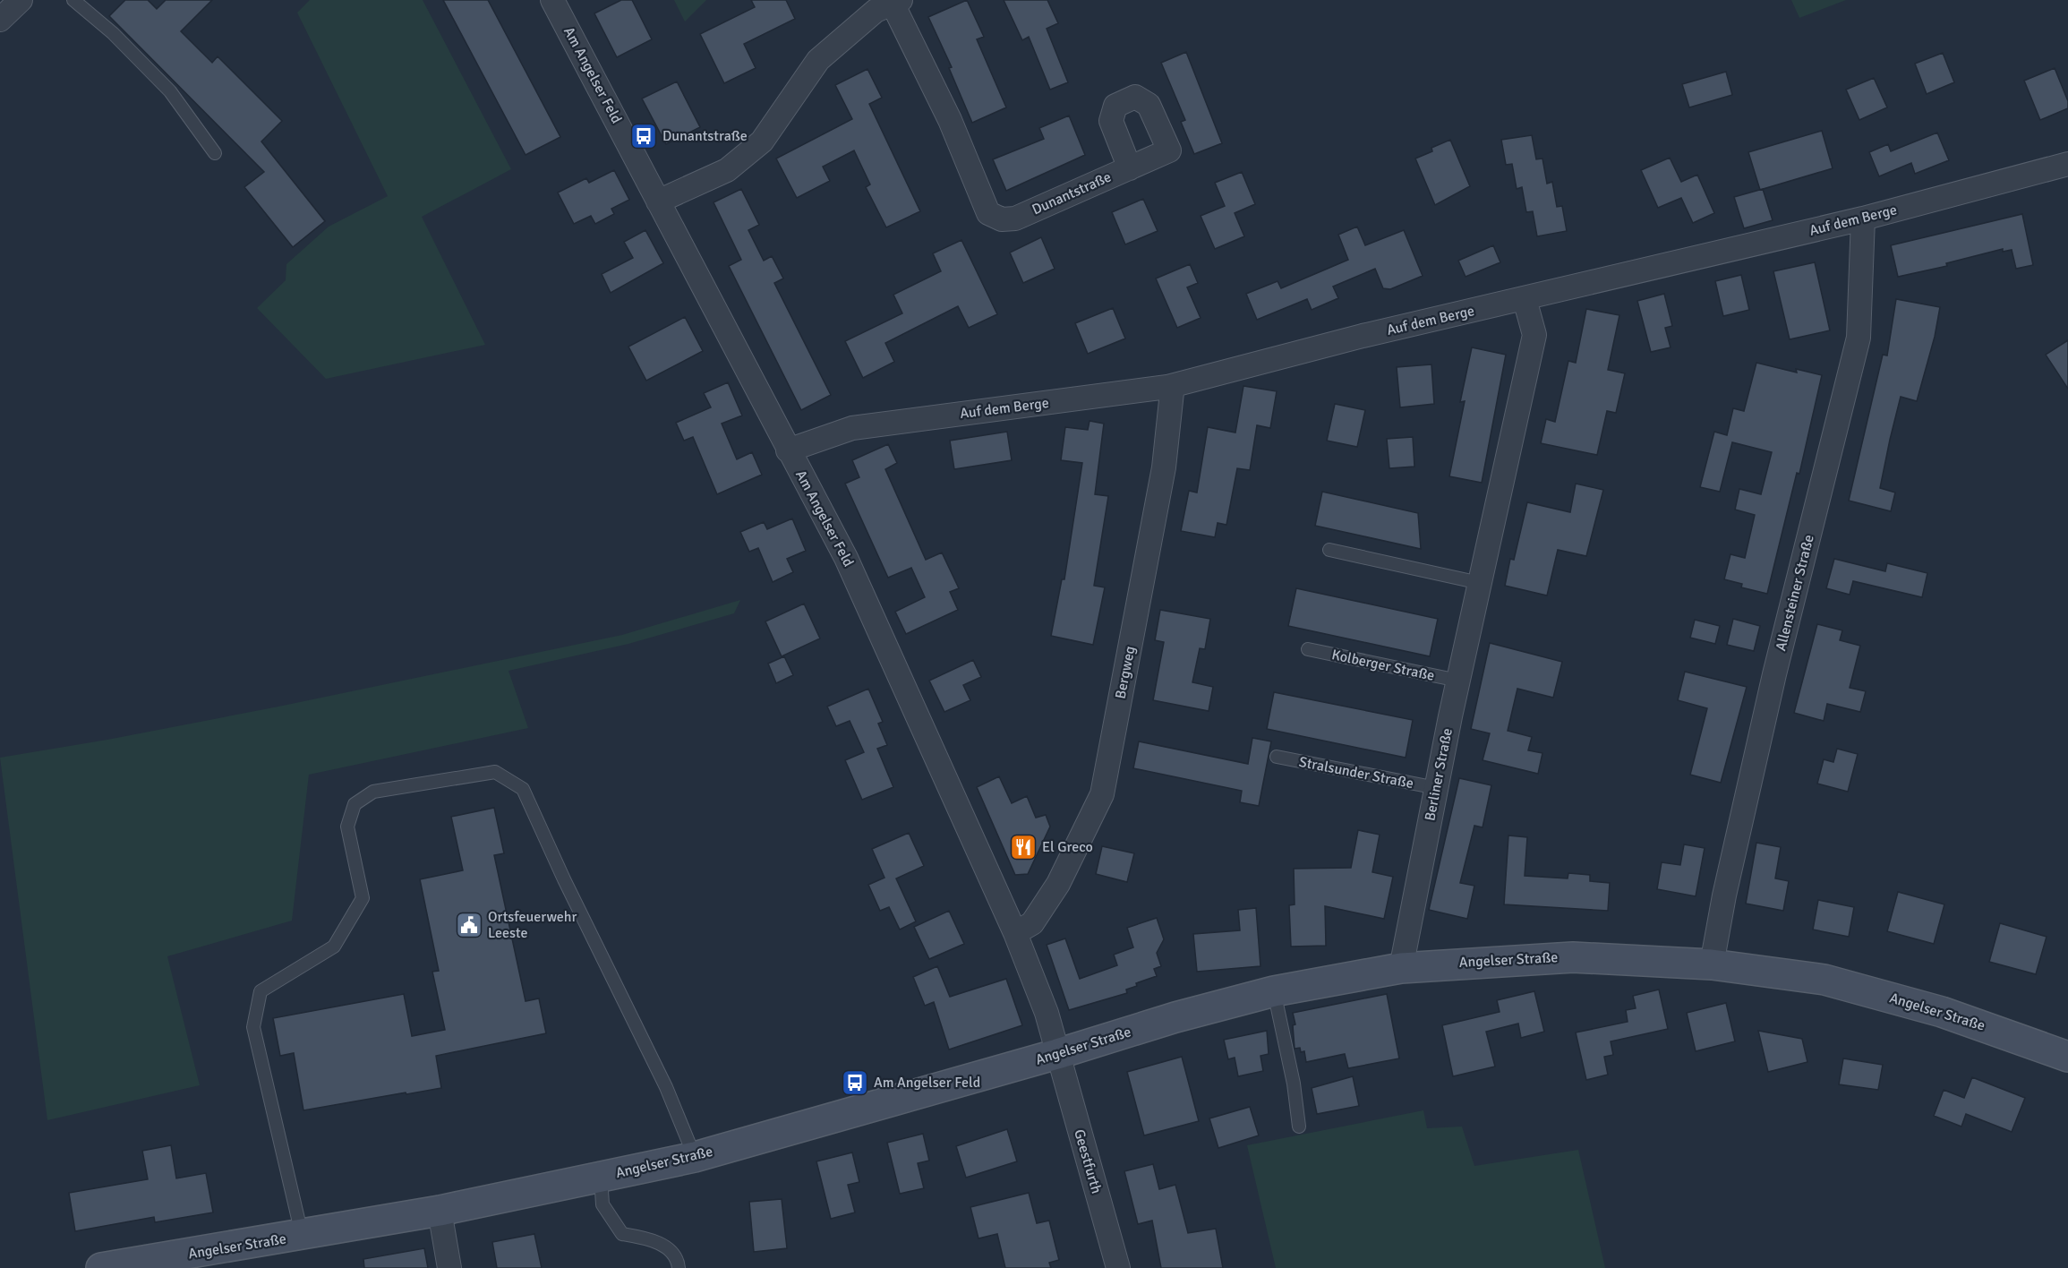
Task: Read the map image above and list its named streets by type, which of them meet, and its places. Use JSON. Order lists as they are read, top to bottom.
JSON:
{
  "streets": {
    "main road": ["Angelser Straße"],
    "street": [
      "Am Angelser Feld",
      "Dunantstraße",
      "Auf dem Berge",
      "Allensteiner Straße",
      "Bergweg",
      "Berliner Straße",
      "Geestfurth"
    ],
    "lane": ["Kolberger Straße", "Stralsunder Straße"]
  },
  "crossings": [
    ["Am Angelser Feld", "Dunantstraße"],
    ["Am Angelser Feld", "Auf dem Berge"],
    ["Am Angelser Feld", "Bergweg"],
    ["Am Angelser Feld", "Angelser Straße"],
    ["Am Angelser Feld", "Geestfurth"],
    ["Auf dem Berge", "Allensteiner Straße"],
    ["Auf dem Berge", "Bergweg"],
    ["Auf dem Berge", "Berliner Straße"],
    ["Allensteiner Straße", "Angelser Straße"],
    ["Kolberger Straße", "Berliner Straße"],
    ["Stralsunder Straße", "Berliner Straße"],
    ["Berliner Straße", "Angelser Straße"],
    ["Angelser Straße", "Geestfurth"]
  ],
  "places": {
    "bus stop": ["Dunantstraße", "Am Angelser Feld"],
    "restaurant": ["El Greco"],
    "public building": ["Ortsfeuerwehr Leeste"]
  }
}
